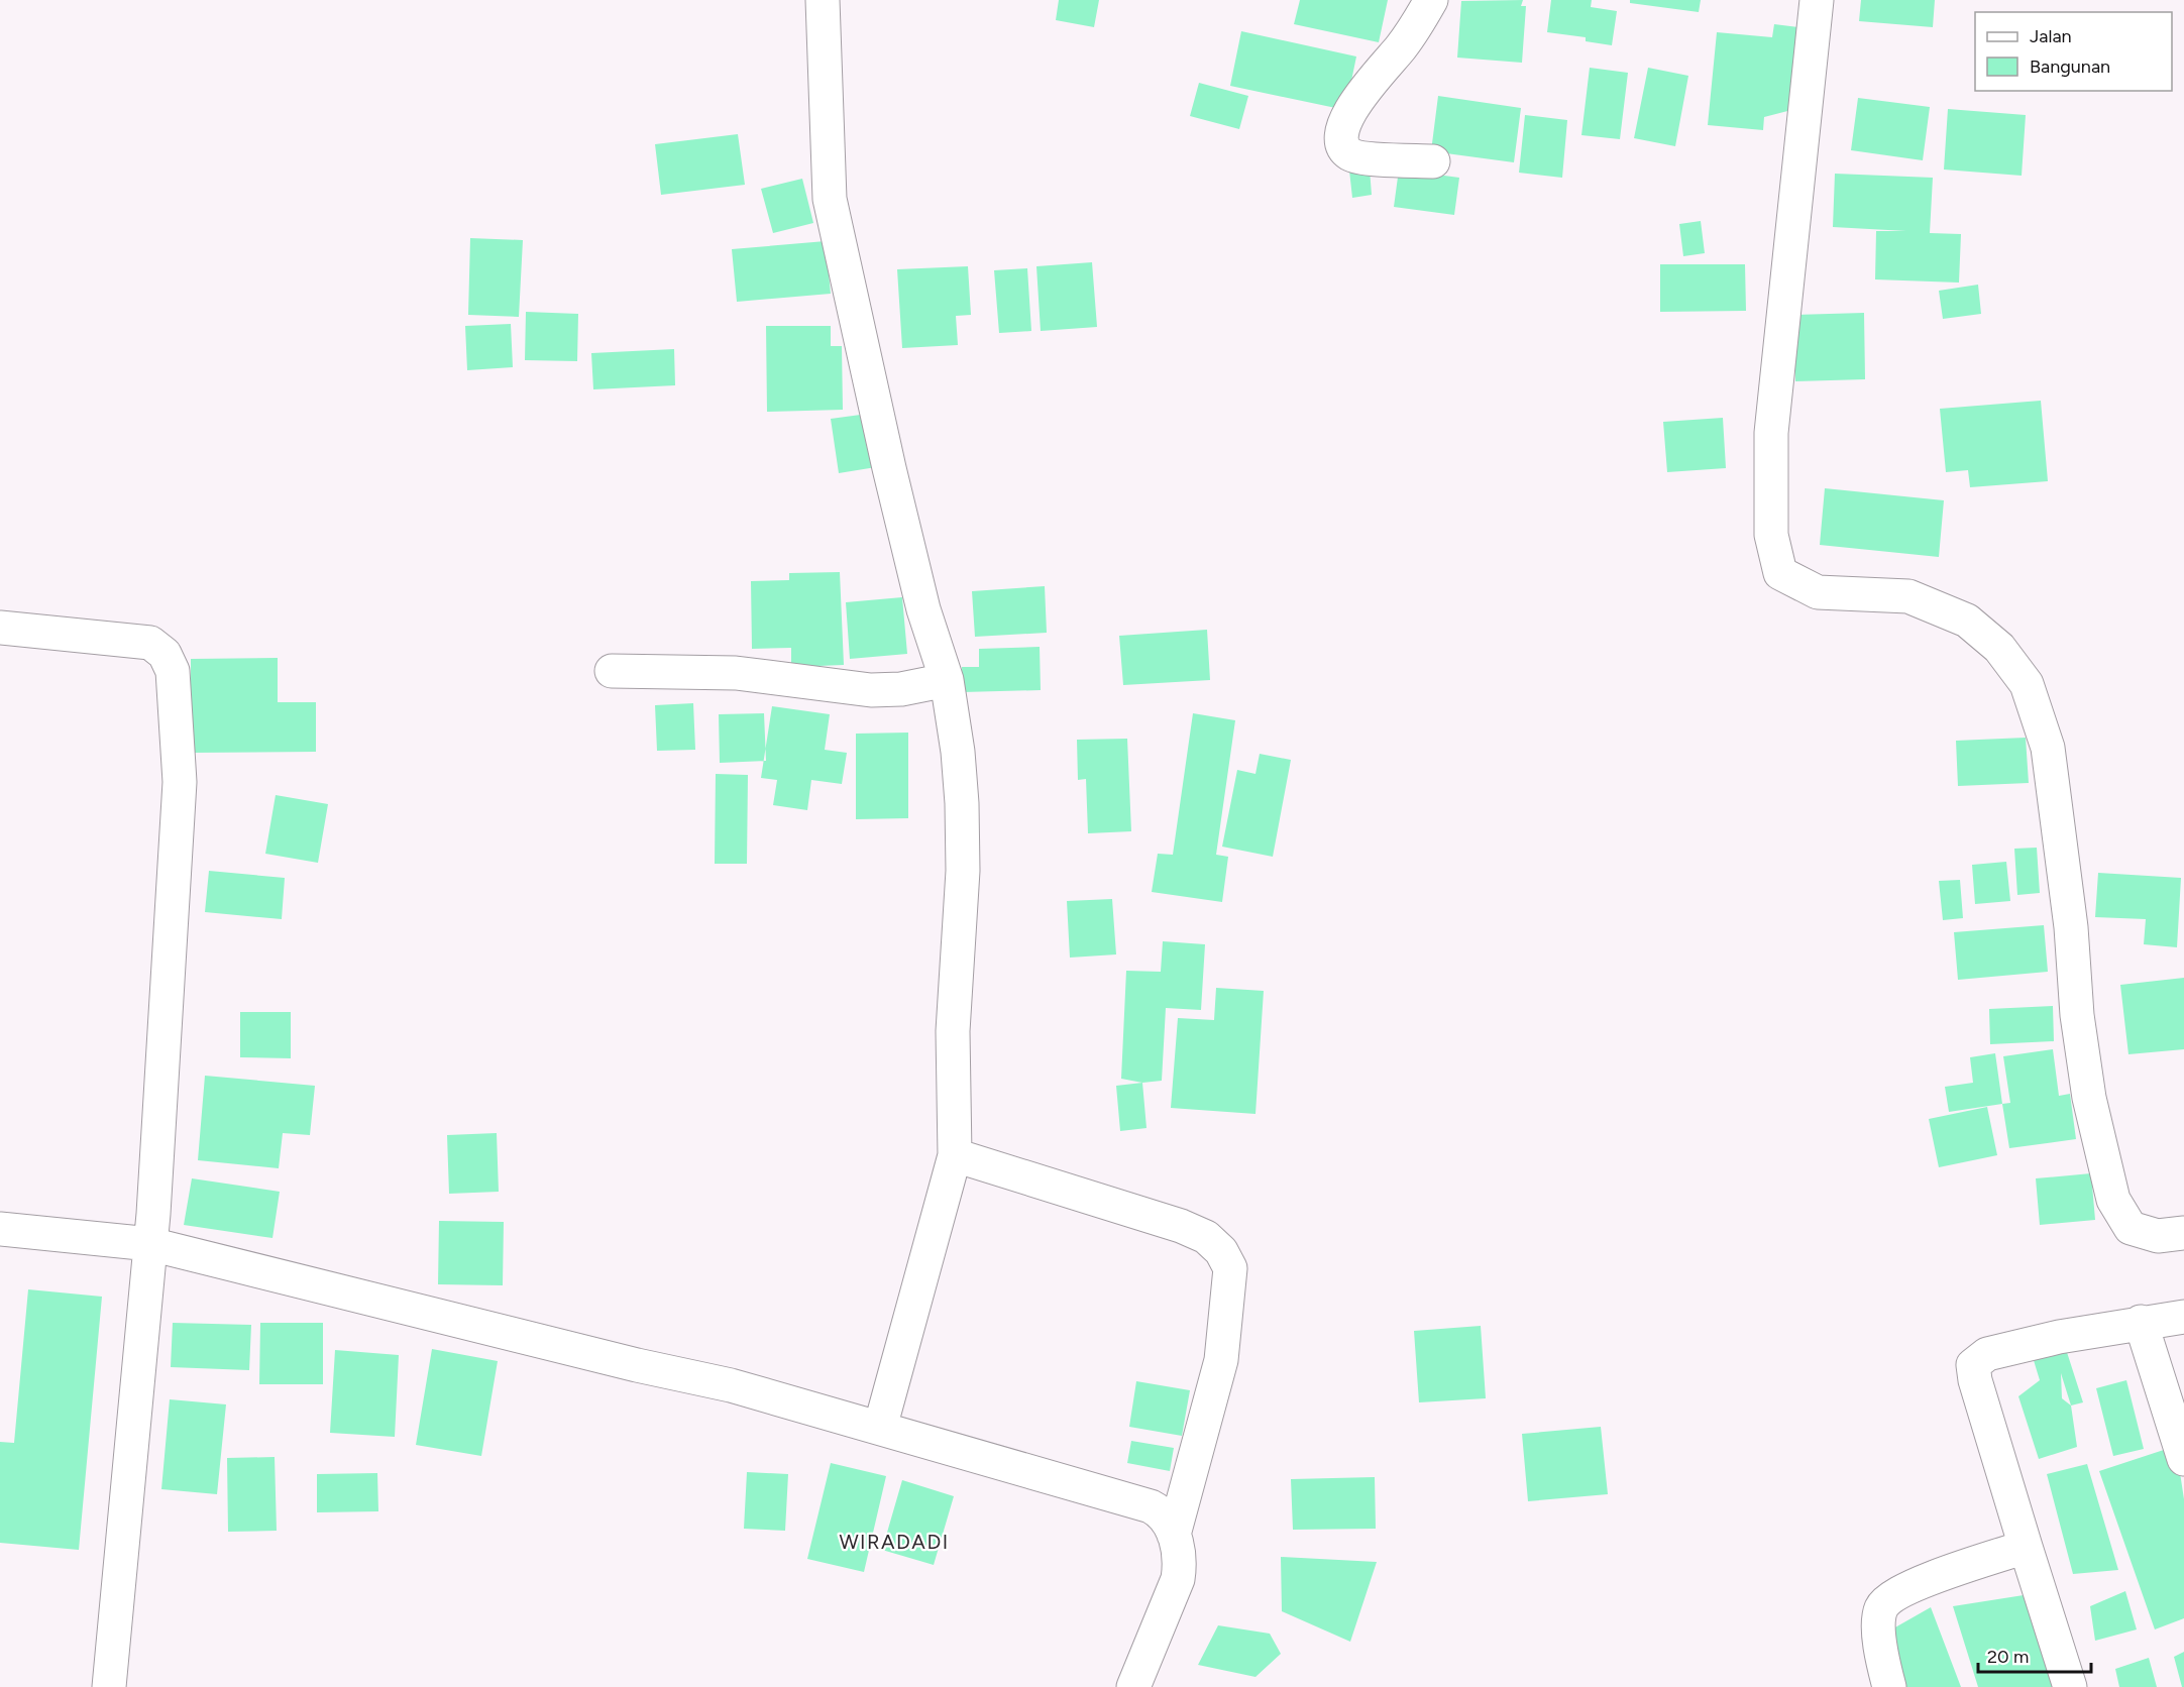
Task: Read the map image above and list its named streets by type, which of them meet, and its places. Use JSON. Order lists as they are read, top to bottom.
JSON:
{
  "districts": ["WIRADADI"],
  "legend": ["Jalan", "Bangunan"],
  "scale_bar": "20 m"
}
